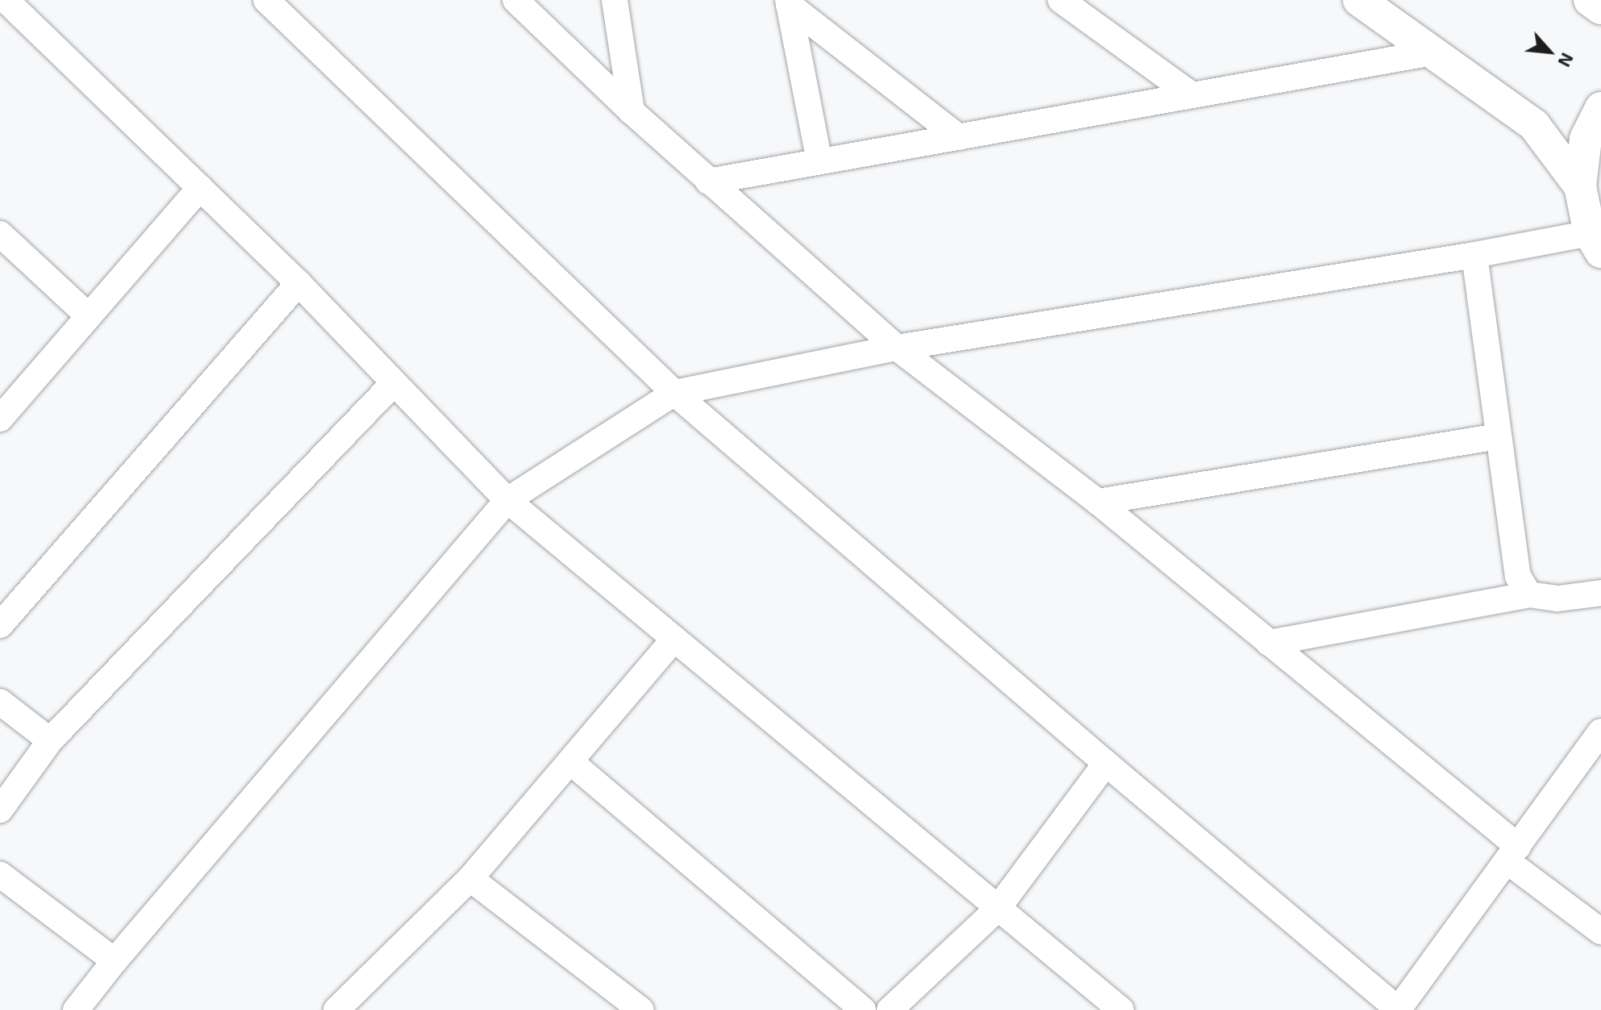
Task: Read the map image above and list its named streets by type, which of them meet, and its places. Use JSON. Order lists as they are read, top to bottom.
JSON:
{
  "north": "bottom right"
}
